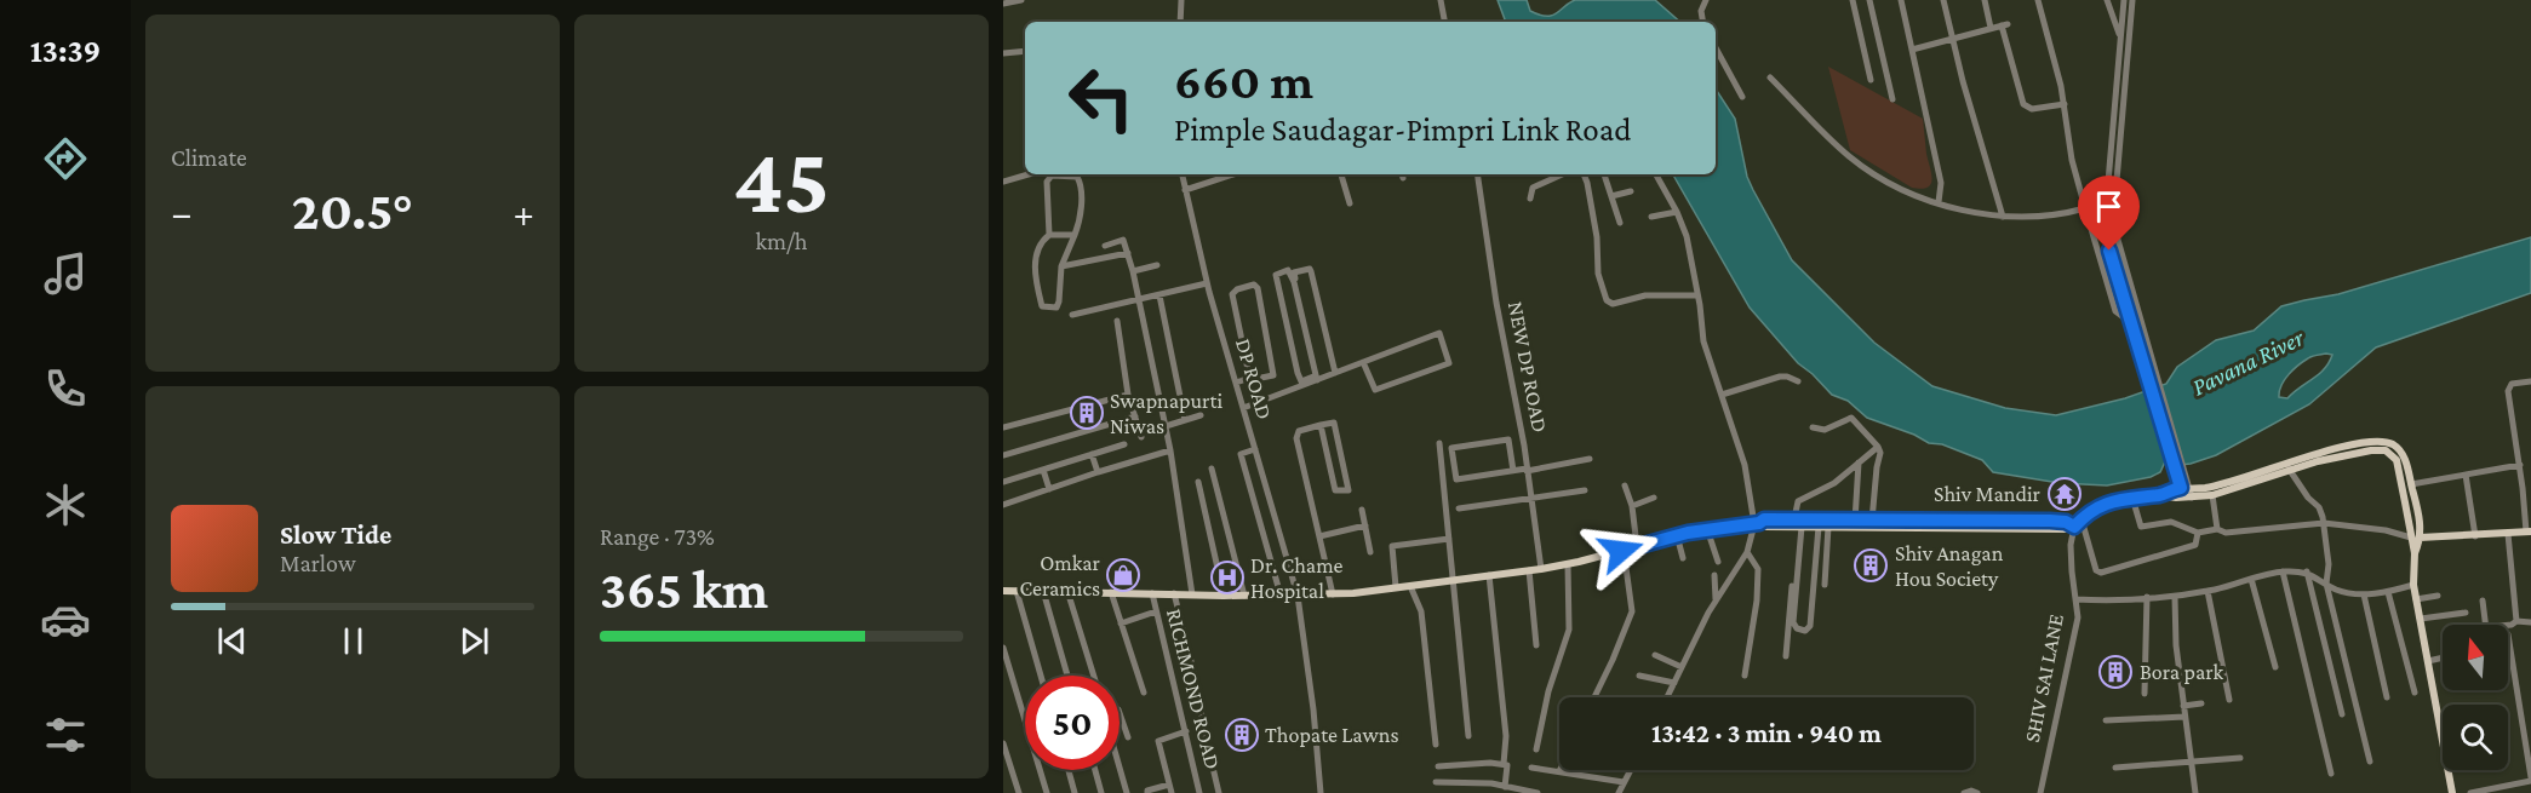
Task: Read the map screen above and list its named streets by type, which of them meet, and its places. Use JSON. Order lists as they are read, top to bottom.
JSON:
{
  "streets": {
    "street": [
      "NEW DP ROAD",
      "DP ROAD",
      "SHIV SAI LANE",
      "RICHMOND ROAD"
    ]
  },
  "water": ["Pavana River"],
  "places": {
    "building": [
      "Swapnapurti Niwas",
      "Shiv Anagan Hou Society",
      "Bora park",
      "Thopate Lawns"
    ],
    "temple": ["Shiv Mandir"],
    "shop": ["Omkar Ceramics"],
    "hospital": ["Dr. Chame Hospital"]
  },
  "north": "top",
  "page": {
    "tabs": "13:39",
    "tile": [
      "Climate",
      ["45", "km/h"],
      ["Range · 73%", "365 km"]
    ],
    "turn": ["660 m", "Pimple Saudagar-Pimpri Link Road"],
    "heat": ["−", "20.5°", "+"],
    "song": ["Slow Tide", "Marlow"],
    "limit": "50",
    "trip": "13:42 · 3 min · 940 m"
  }
}
